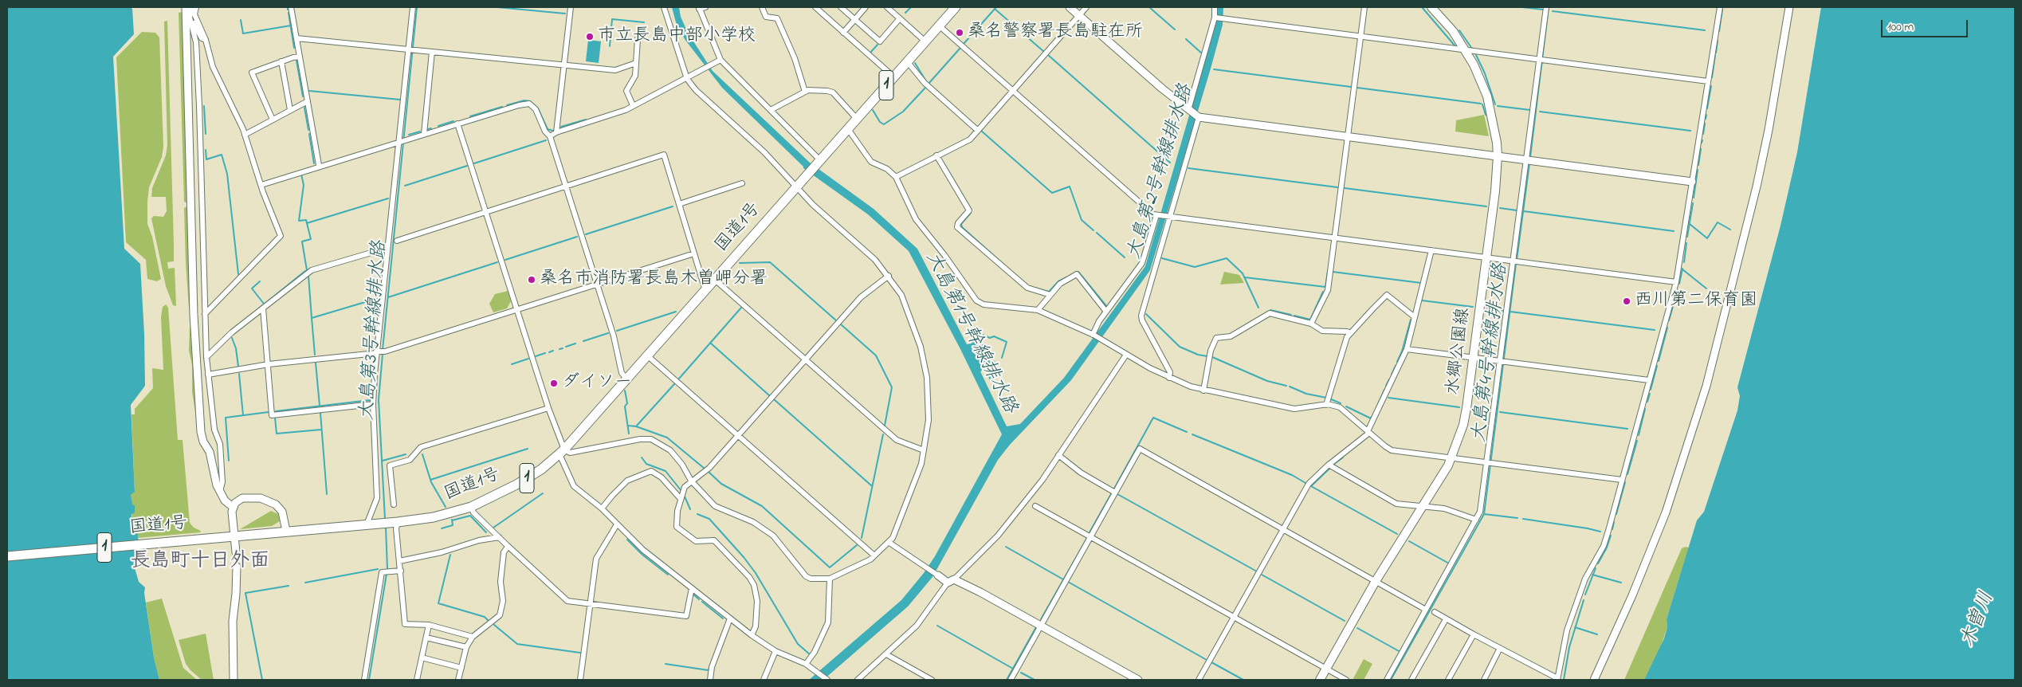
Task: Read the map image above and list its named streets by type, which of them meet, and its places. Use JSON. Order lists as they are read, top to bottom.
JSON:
{
  "streets": {
    "highway": ["1", "国道1号"],
    "main road": ["水郷公園線"]
  },
  "districts": ["長島町十日外面"],
  "water": [
    "大島第2号幹線排水路",
    "大島第3号幹線排水路",
    "大島第1号幹線排水路",
    "大島第4号幹線排水路",
    "木曽川"
  ],
  "places": [
    "桑名警察署長島駐在所",
    "市立長島中部小学校",
    "桑名市消防署長島木曽岬分署",
    "西川第二保育園",
    "ダイソー"
  ],
  "scale_bar": "100 m"
}
